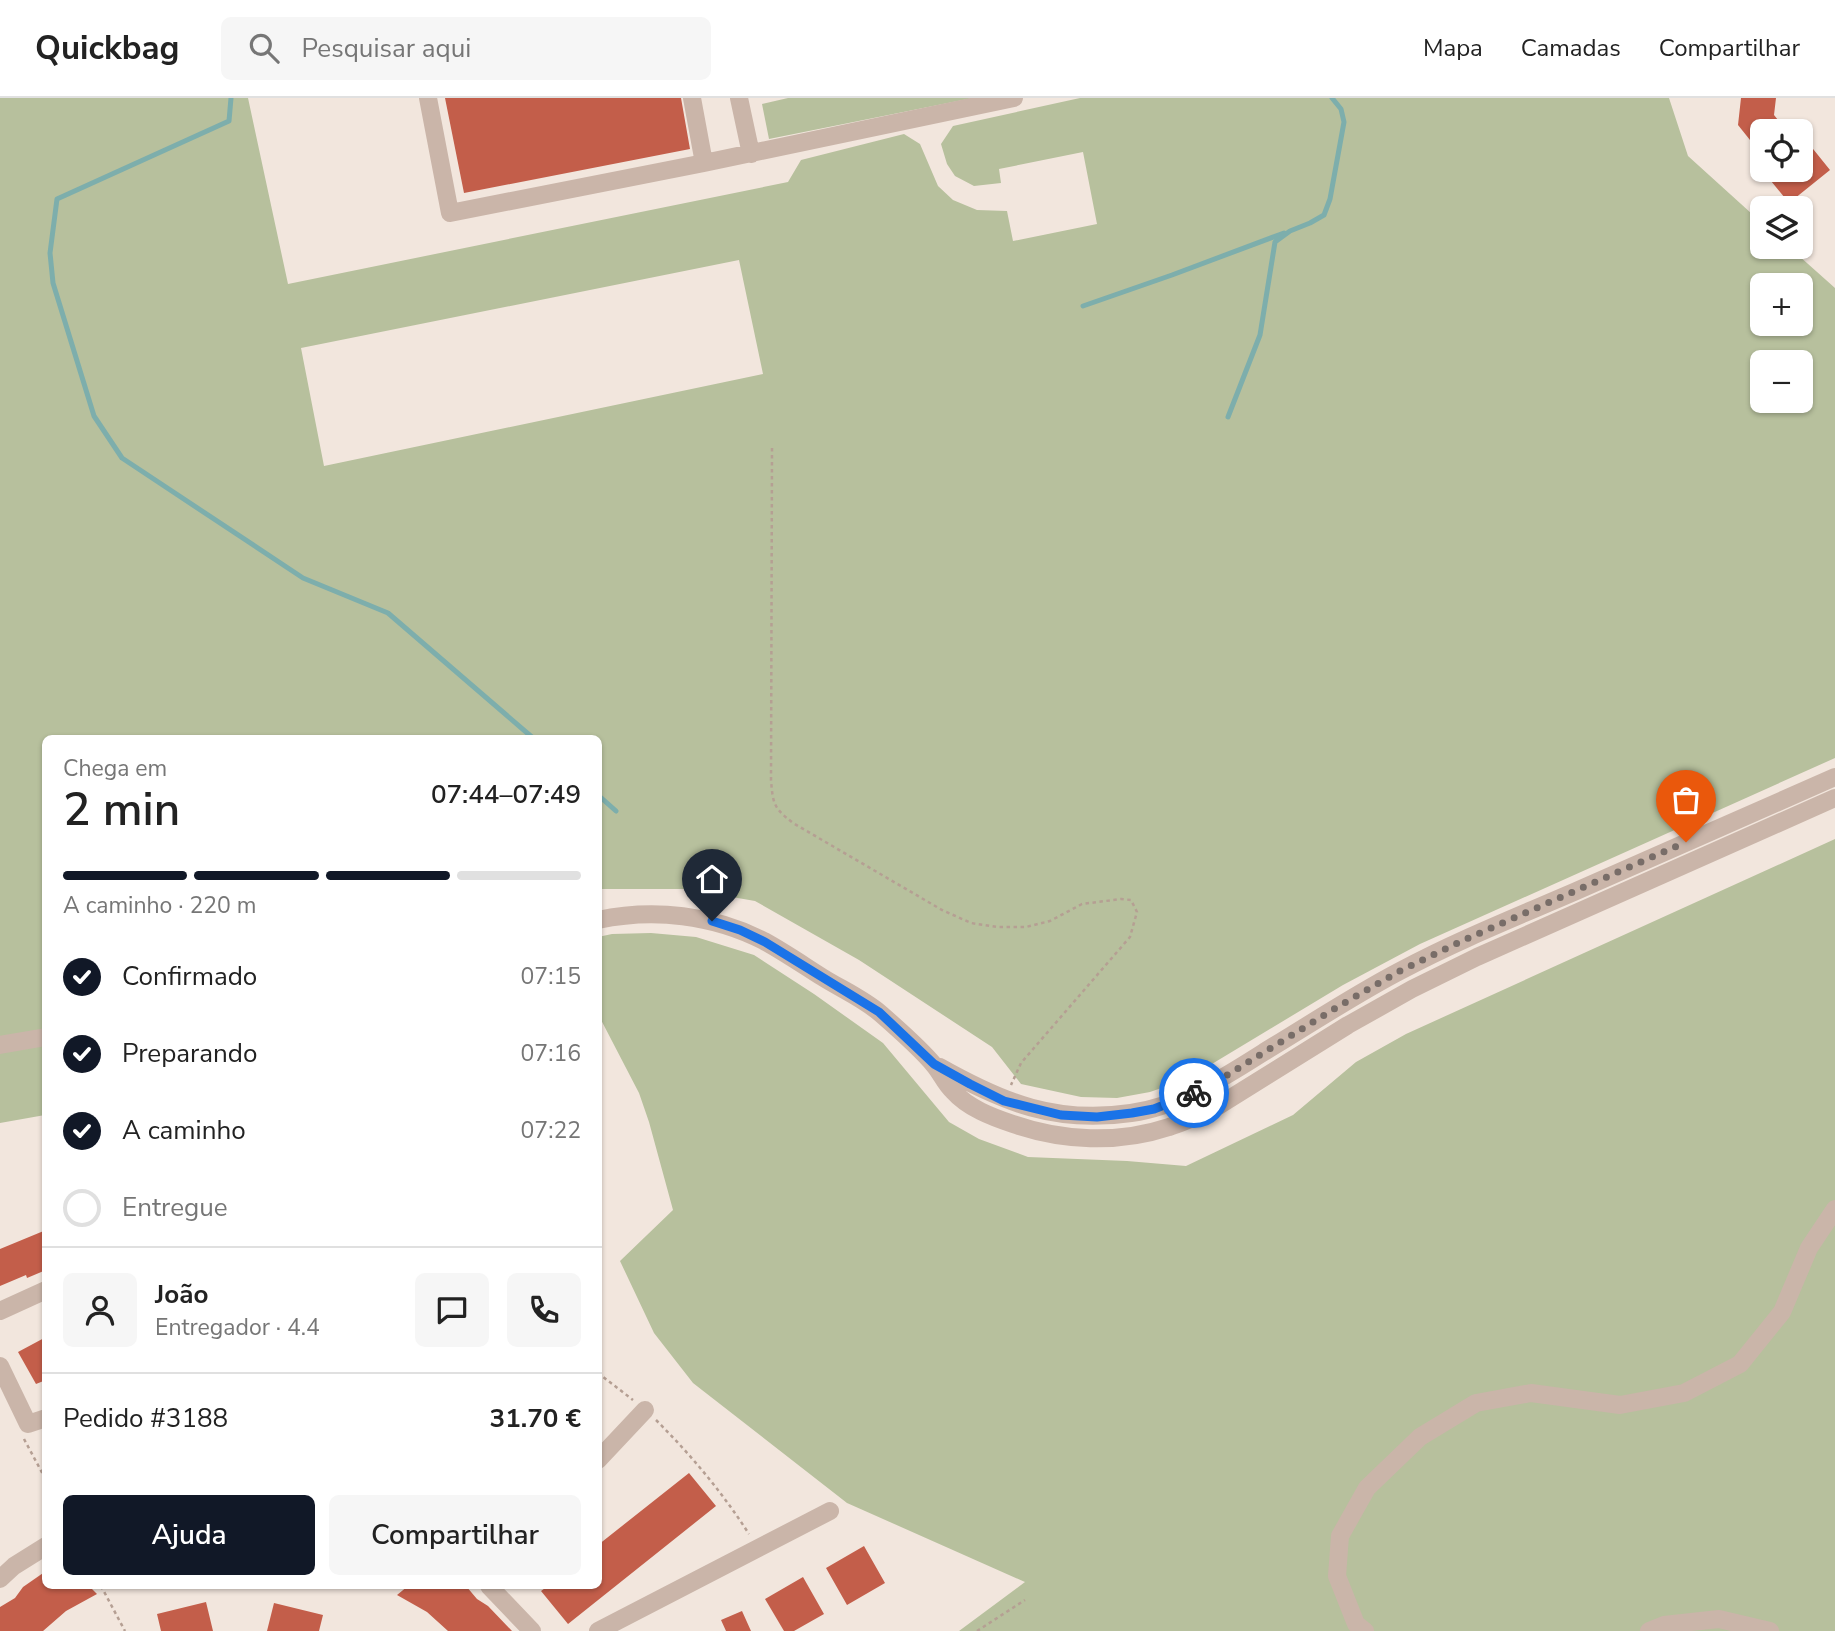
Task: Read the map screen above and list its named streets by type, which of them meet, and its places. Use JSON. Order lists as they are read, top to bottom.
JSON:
{
  "page": {
    "header": "Quickbag",
    "search": "Pesquisar aqui",
    "nav": ["Mapa", "Camadas", "Compartilhar"],
    "map_buttons": ["+", "−"],
    "heading": ["2 min", "Chega em", "07:44–07:49"],
    "panel": [
      "João",
      "Entregador · 4.4",
      "Pedido #3188",
      "31.70 €"
    ],
    "bar": "A caminho · 220 m",
    "list": [
      ["Confirmado", "07:15"],
      ["Preparando", "07:16"],
      ["A caminho", "07:22"],
      "Entregue"
    ],
    "buttons": ["Ajuda", "Compartilhar"]
  }
}
